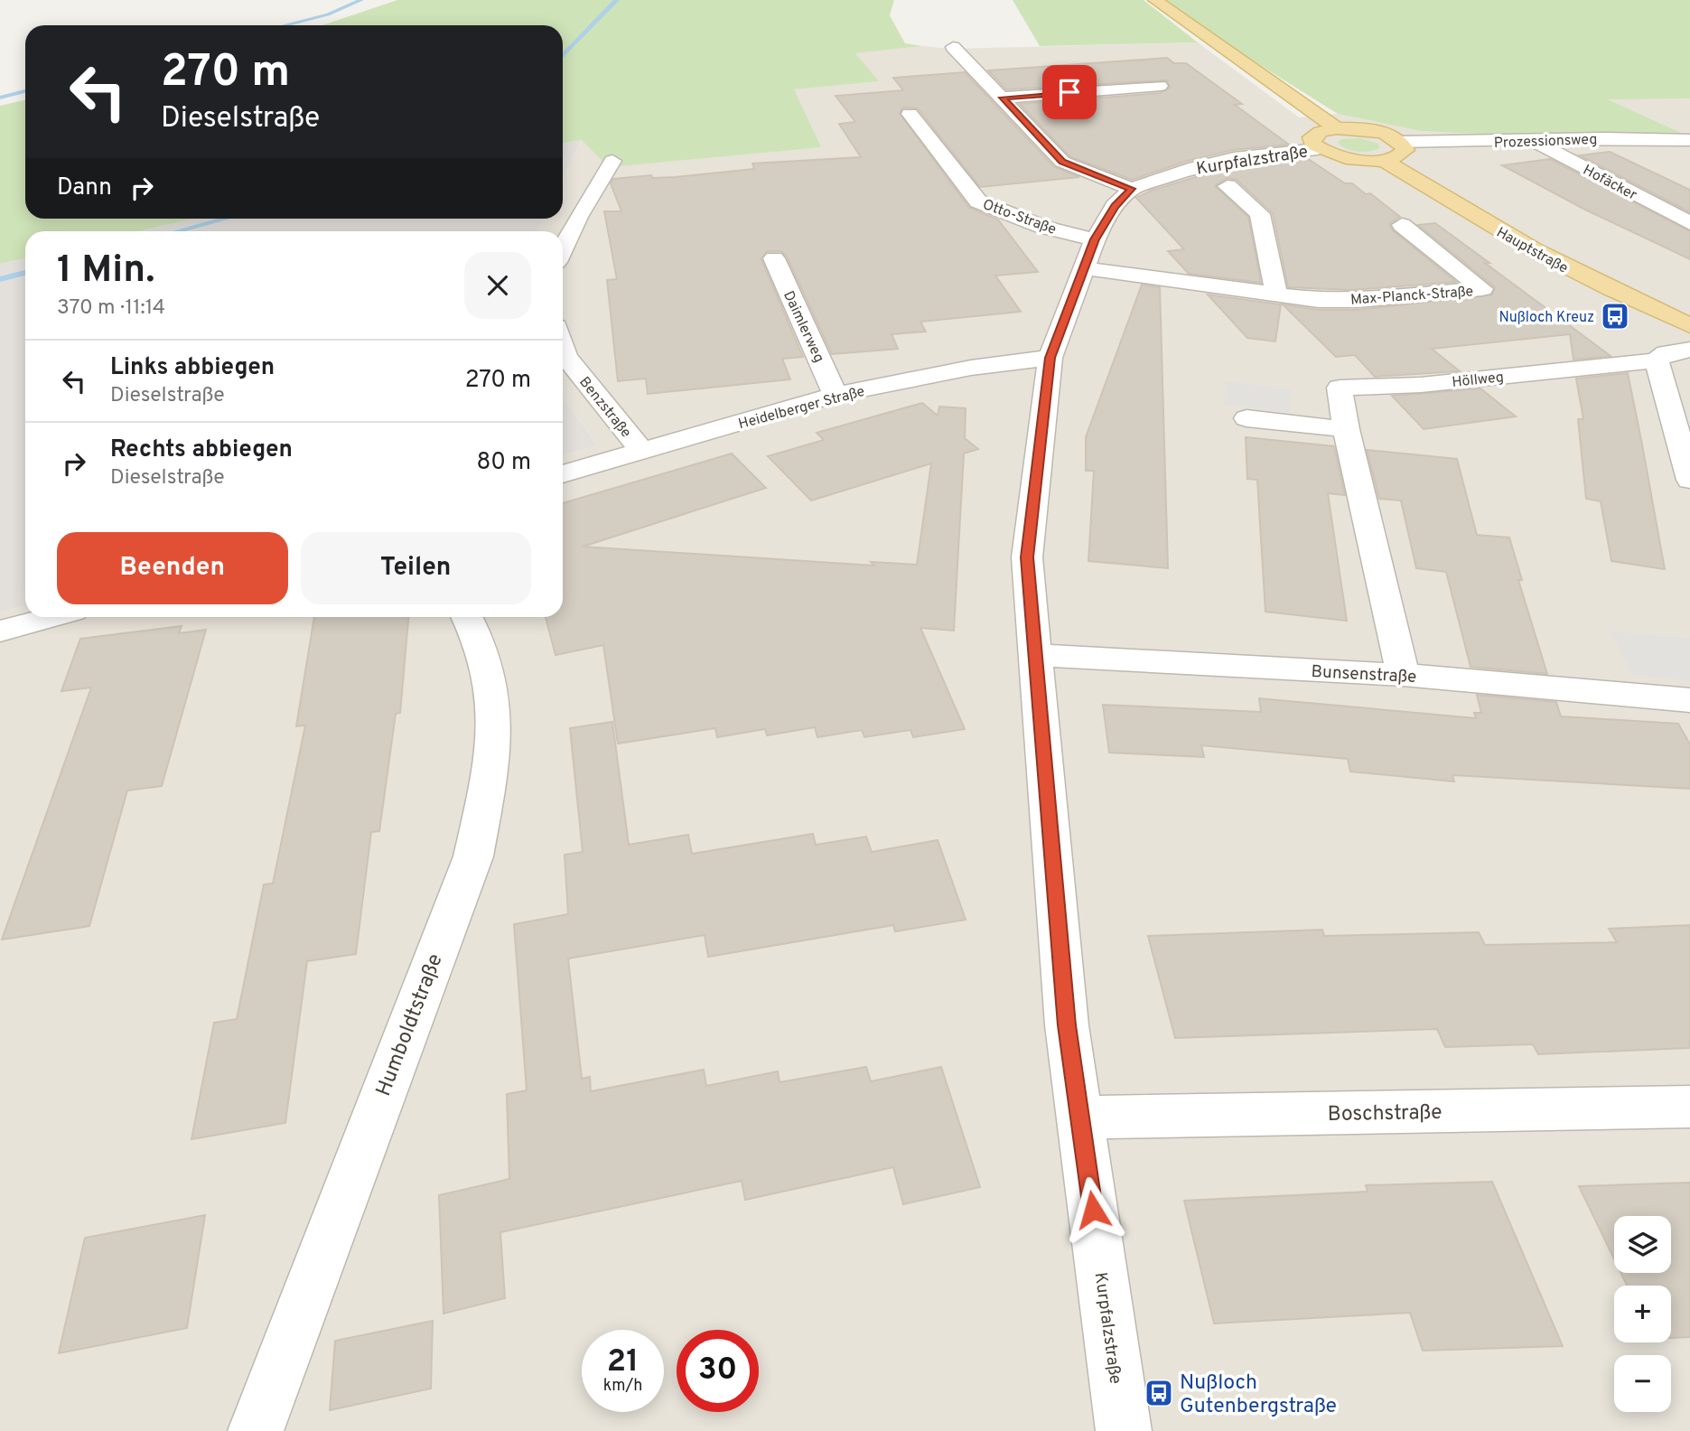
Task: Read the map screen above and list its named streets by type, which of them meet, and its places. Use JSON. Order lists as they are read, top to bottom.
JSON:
{
  "streets": {
    "main road": ["Hauptstraße"],
    "street": [
      "Prozessionsweg",
      "Kurpfalzstraße",
      "Hofäcker",
      "Otto-Straße",
      "Max-Planck-Straße",
      "Daimlerweg",
      "Höllweg",
      "Benzstraße",
      "Heidelberger Straße",
      "Bunsenstraße",
      "Humboldtstraße",
      "Boschstraße"
    ]
  },
  "crossings": [
    ["Prozessionsweg", "Hofäcker"],
    ["Kurpfalzstraße", "Otto-Straße"],
    ["Kurpfalzstraße", "Hauptstraße"],
    ["Kurpfalzstraße", "Max-Planck-Straße"],
    ["Kurpfalzstraße", "Heidelberger Straße"],
    ["Kurpfalzstraße", "Bunsenstraße"],
    ["Kurpfalzstraße", "Boschstraße"],
    ["Daimlerweg", "Heidelberger Straße"],
    ["Höllweg", "Bunsenstraße"],
    ["Benzstraße", "Heidelberger Straße"]
  ],
  "places": {
    "bus stop": ["Nußloch Kreuz", "Nußloch Gutenbergstraße"]
  },
  "page": {
    "turn": ["270 m", "Dieselstraße"],
    "then": "Dann",
    "heading": ["1 Min.", "370 m · 11:14"],
    "list": [
      {
        "name": "Links abbiegen",
        "note": "Dieselstraße",
        "value": "270 m"
      },
      {
        "name": "Rechts abbiegen",
        "note": "Dieselstraße",
        "value": "80 m"
      }
    ],
    "buttons": ["Beenden", "Teilen"],
    "map_buttons": ["+", "−"],
    "speed": "21 km/h",
    "limit": "30"
  }
}
